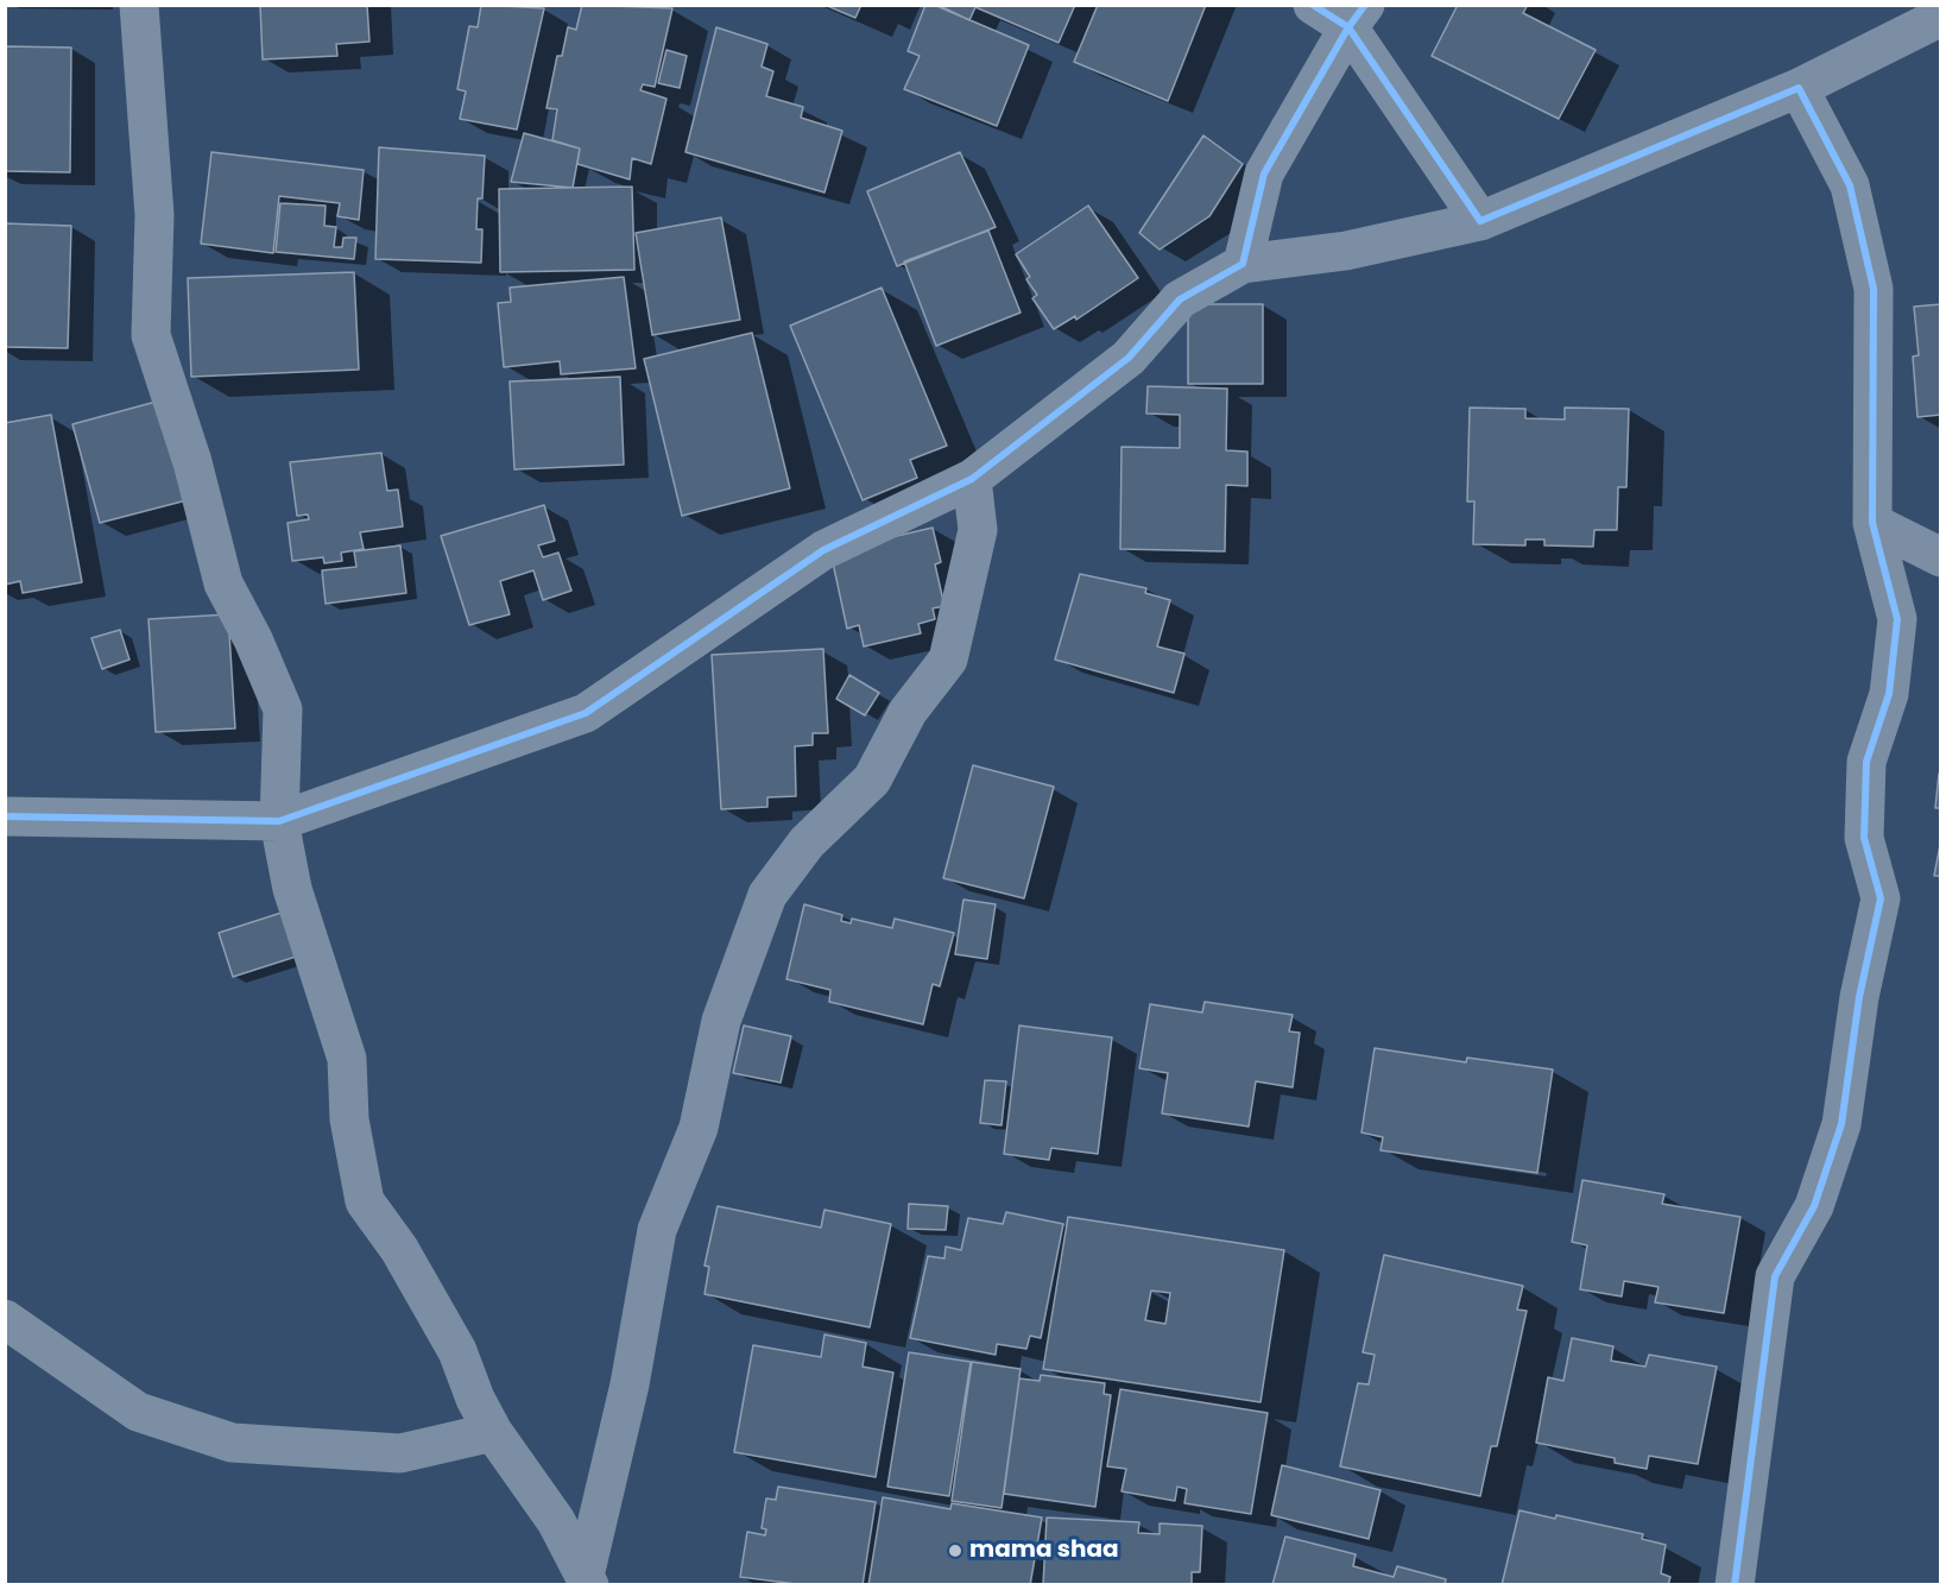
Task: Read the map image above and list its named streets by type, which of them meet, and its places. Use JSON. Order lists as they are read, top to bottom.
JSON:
{
  "places": ["mama shaa"]
}
